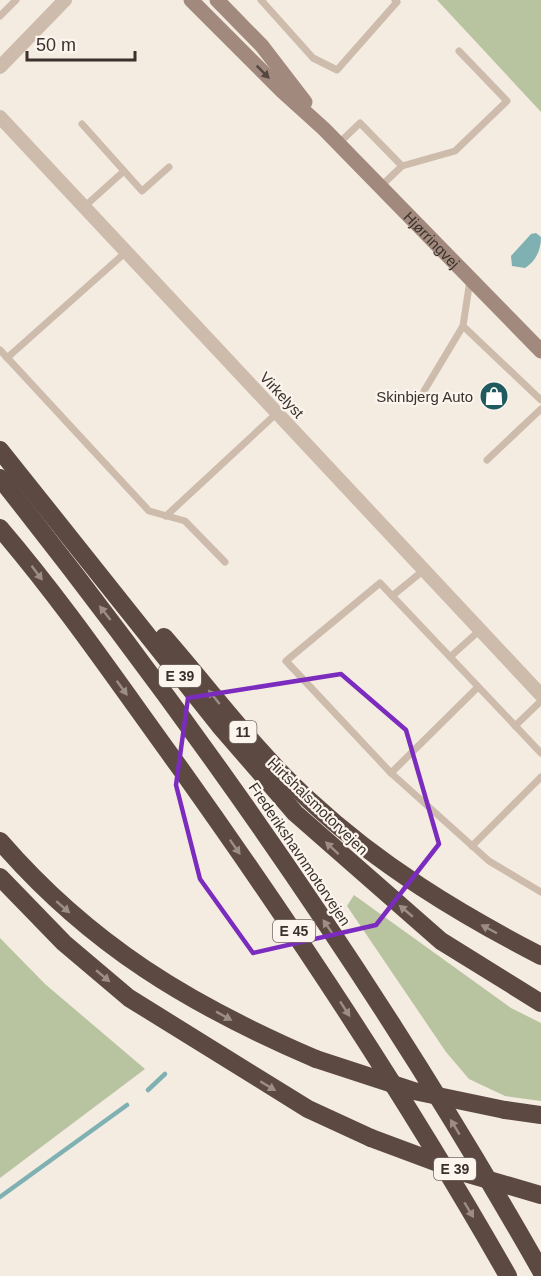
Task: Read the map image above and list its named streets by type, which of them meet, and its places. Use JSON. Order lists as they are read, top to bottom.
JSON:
{
  "streets": {
    "highway": [
      "E 39",
      "11",
      "Hirtshalsmotorvejen",
      "Frederikshavnmotorvejen",
      "E 45"
    ],
    "main road": ["Hjørringvej"],
    "street": ["Virkelyst"]
  },
  "places": {
    "shop": ["Skinbjerg Auto"]
  },
  "scale_bar": "50 m"
}
